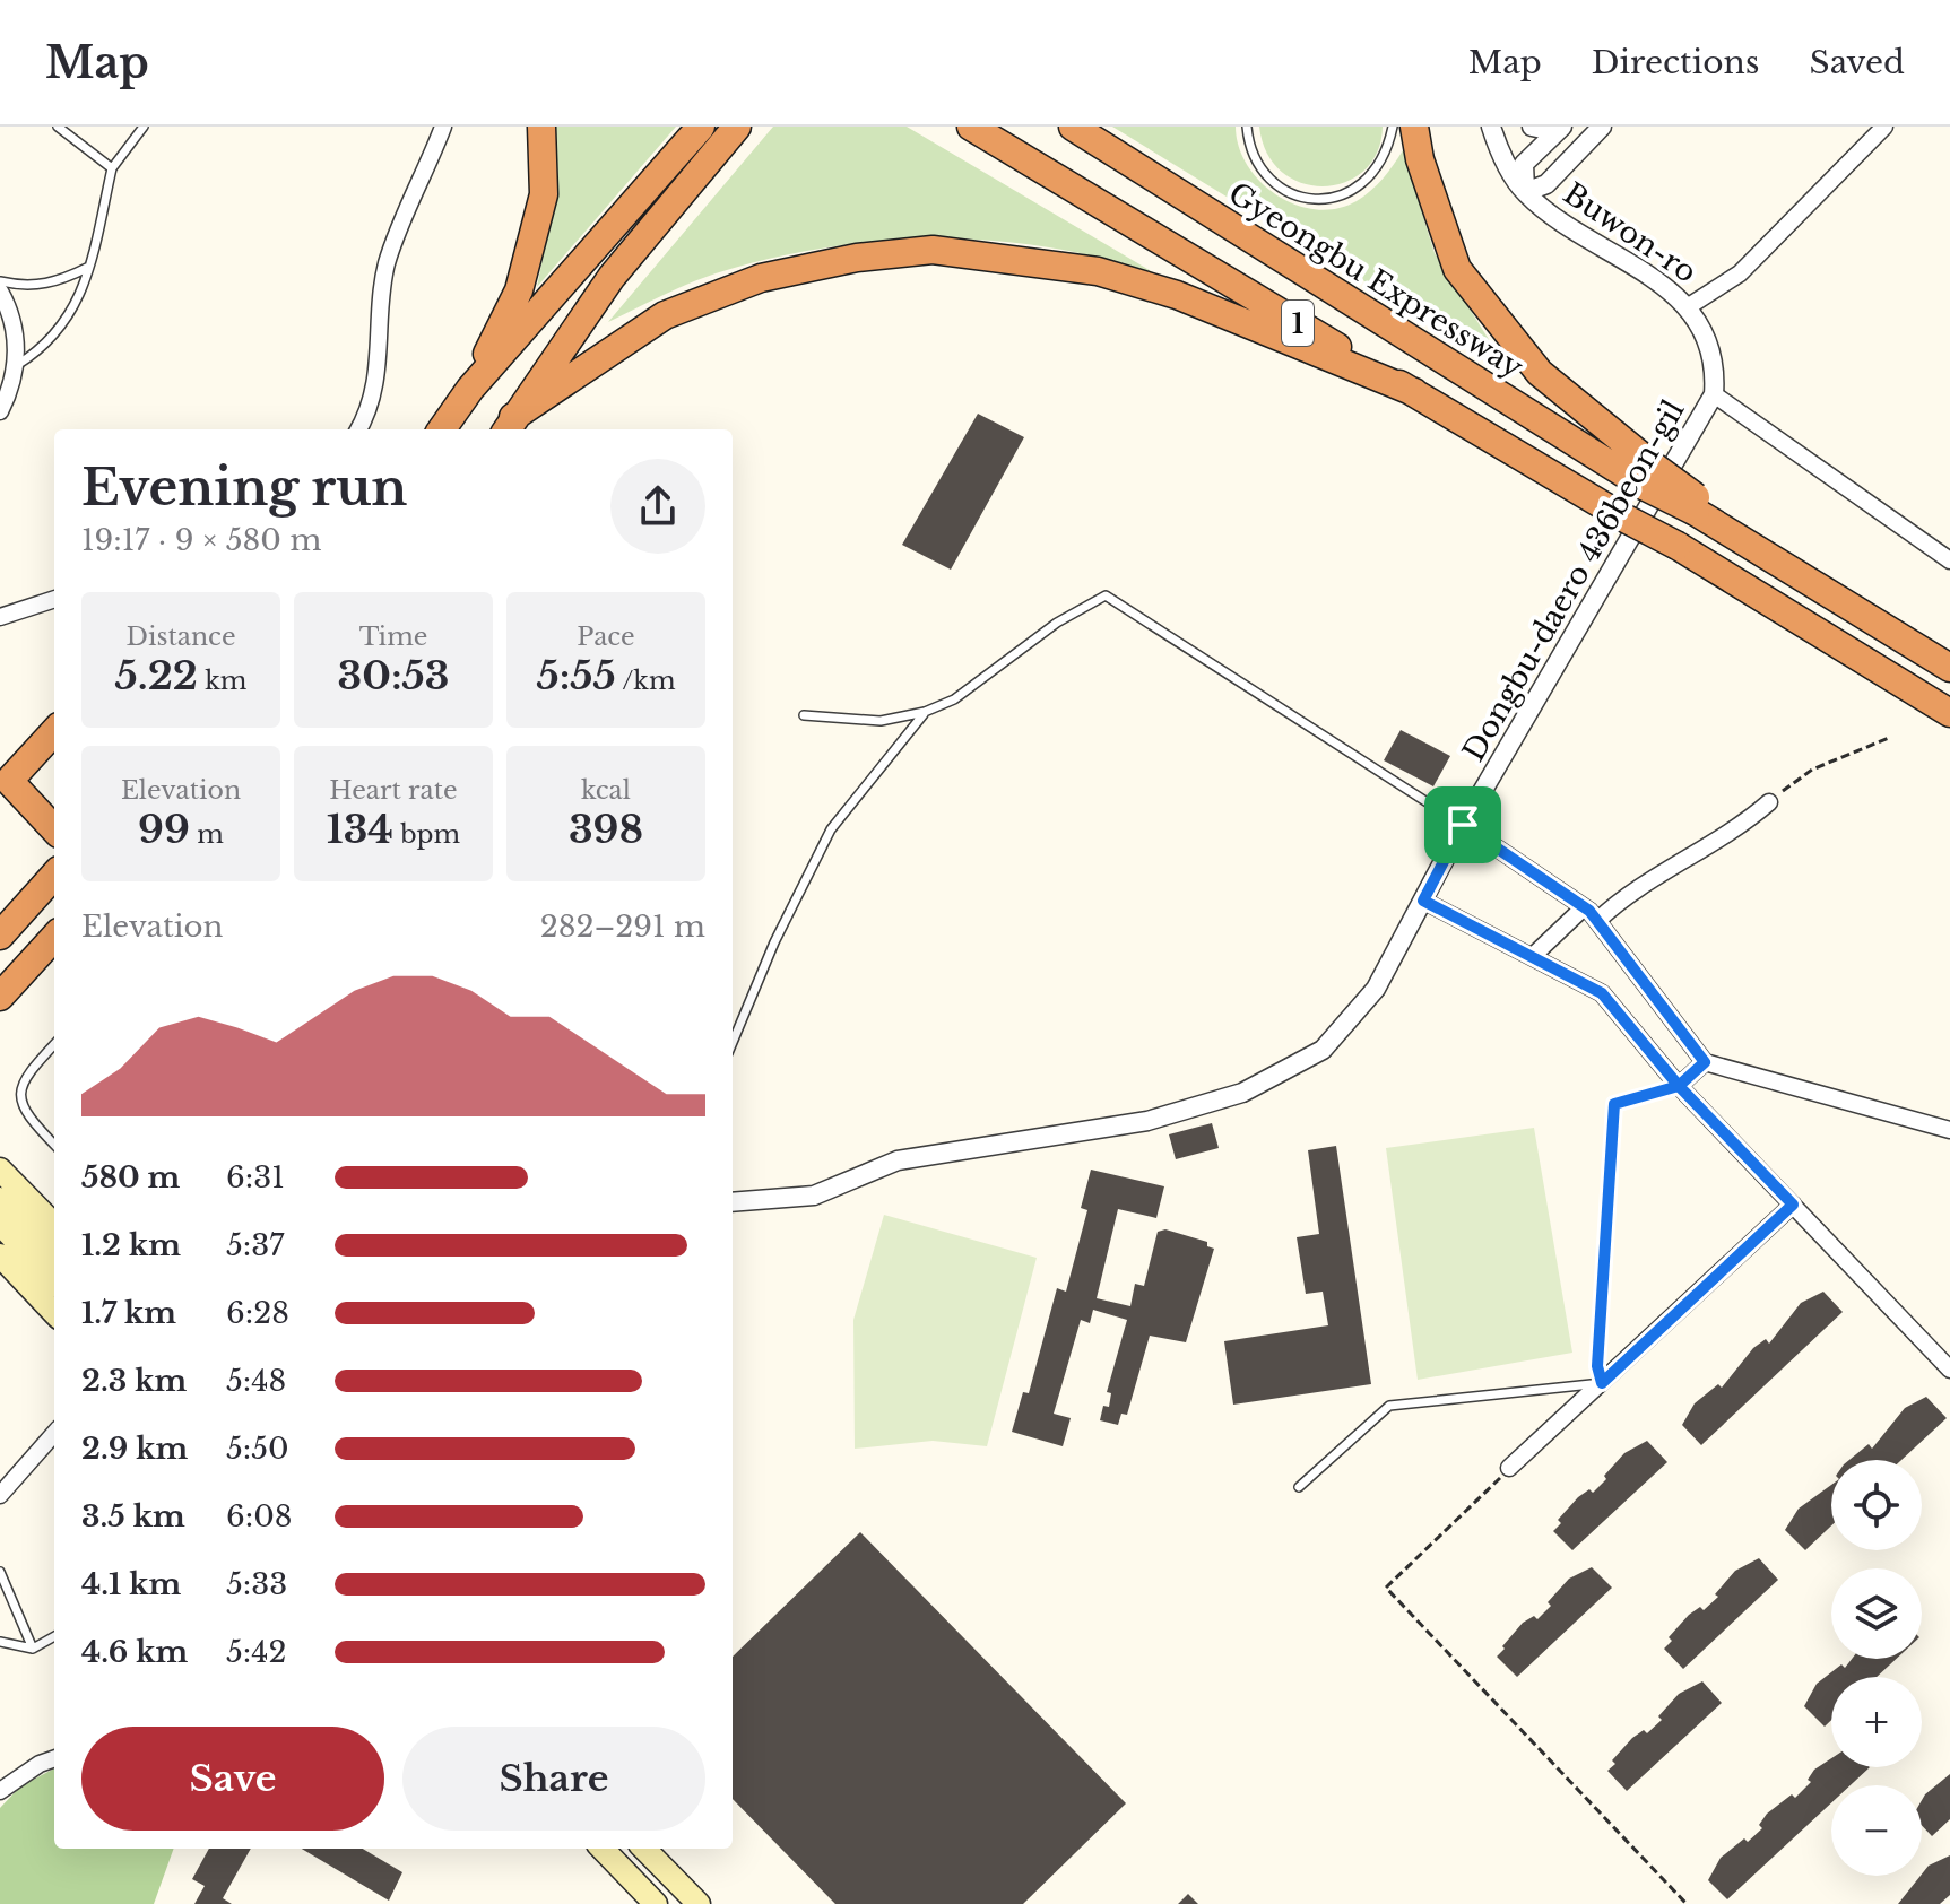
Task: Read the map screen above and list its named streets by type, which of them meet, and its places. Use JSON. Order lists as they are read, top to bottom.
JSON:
{
  "streets": {
    "highway": ["Gyeongbu Expressway", "1"],
    "street": ["Buwon-ro", "Dongbu-daero 436beon-gil"]
  },
  "crossings": [
    ["Buwon-ro", "Dongbu-daero 436beon-gil"]
  ],
  "page": {
    "header": "Map",
    "nav": ["Map", "Directions", "Saved"],
    "heading": ["Evening run", "19:17 · 9 × 580 m"],
    "stats": [
      ["Distance", "5.22 km"],
      ["Time", "30:53"],
      ["Pace", "5:55 /km"],
      ["Elevation", "99 m"],
      ["Heart rate", "134 bpm"],
      ["kcal", "398"]
    ],
    "chart": ["Elevation", "282–291 m"],
    "list": [
      {
        "name": "580 m",
        "note": "6:31"
      },
      {
        "name": "1.2 km",
        "note": "5:37"
      },
      {
        "name": "1.7 km",
        "note": "6:28"
      },
      {
        "name": "2.3 km",
        "note": "5:48"
      },
      {
        "name": "2.9 km",
        "note": "5:50"
      },
      {
        "name": "3.5 km",
        "note": "6:08"
      },
      {
        "name": "4.1 km",
        "note": "5:33"
      },
      {
        "name": "4.6 km",
        "note": "5:42"
      }
    ],
    "map_buttons": ["+", "−"],
    "buttons": ["Save", "Share"]
  }
}
